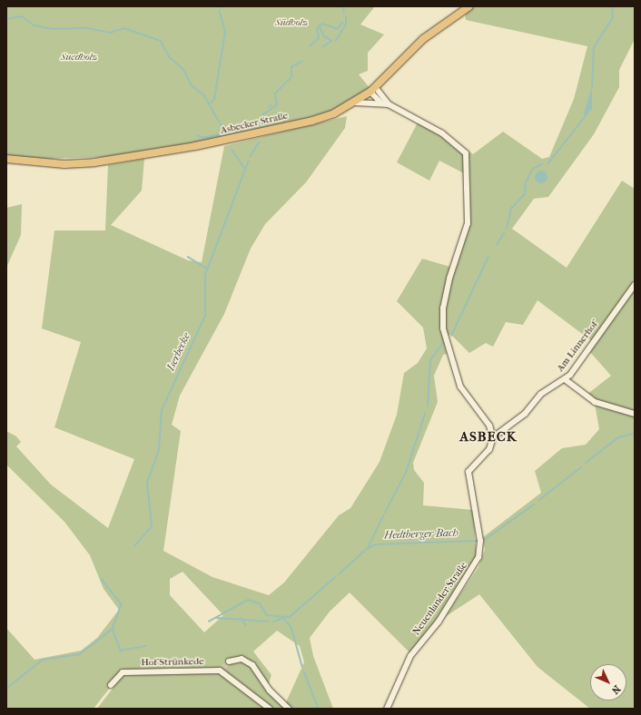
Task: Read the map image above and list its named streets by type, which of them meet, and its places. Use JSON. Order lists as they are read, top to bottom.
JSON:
{
  "streets": {
    "main road": ["Asbecker Straße"],
    "street": ["Am Linnerhof", "Neuenlander Straße", "Hof Strünkede"]
  },
  "crossings": [
    ["Am Linnerhof", "Neuenlander Straße"]
  ],
  "districts": ["ASBECK"],
  "water": ["Iserbecke", "Hedtberger Bach"],
  "parks": ["Südholz", "Suedholz"],
  "north": "bottom right"
}
